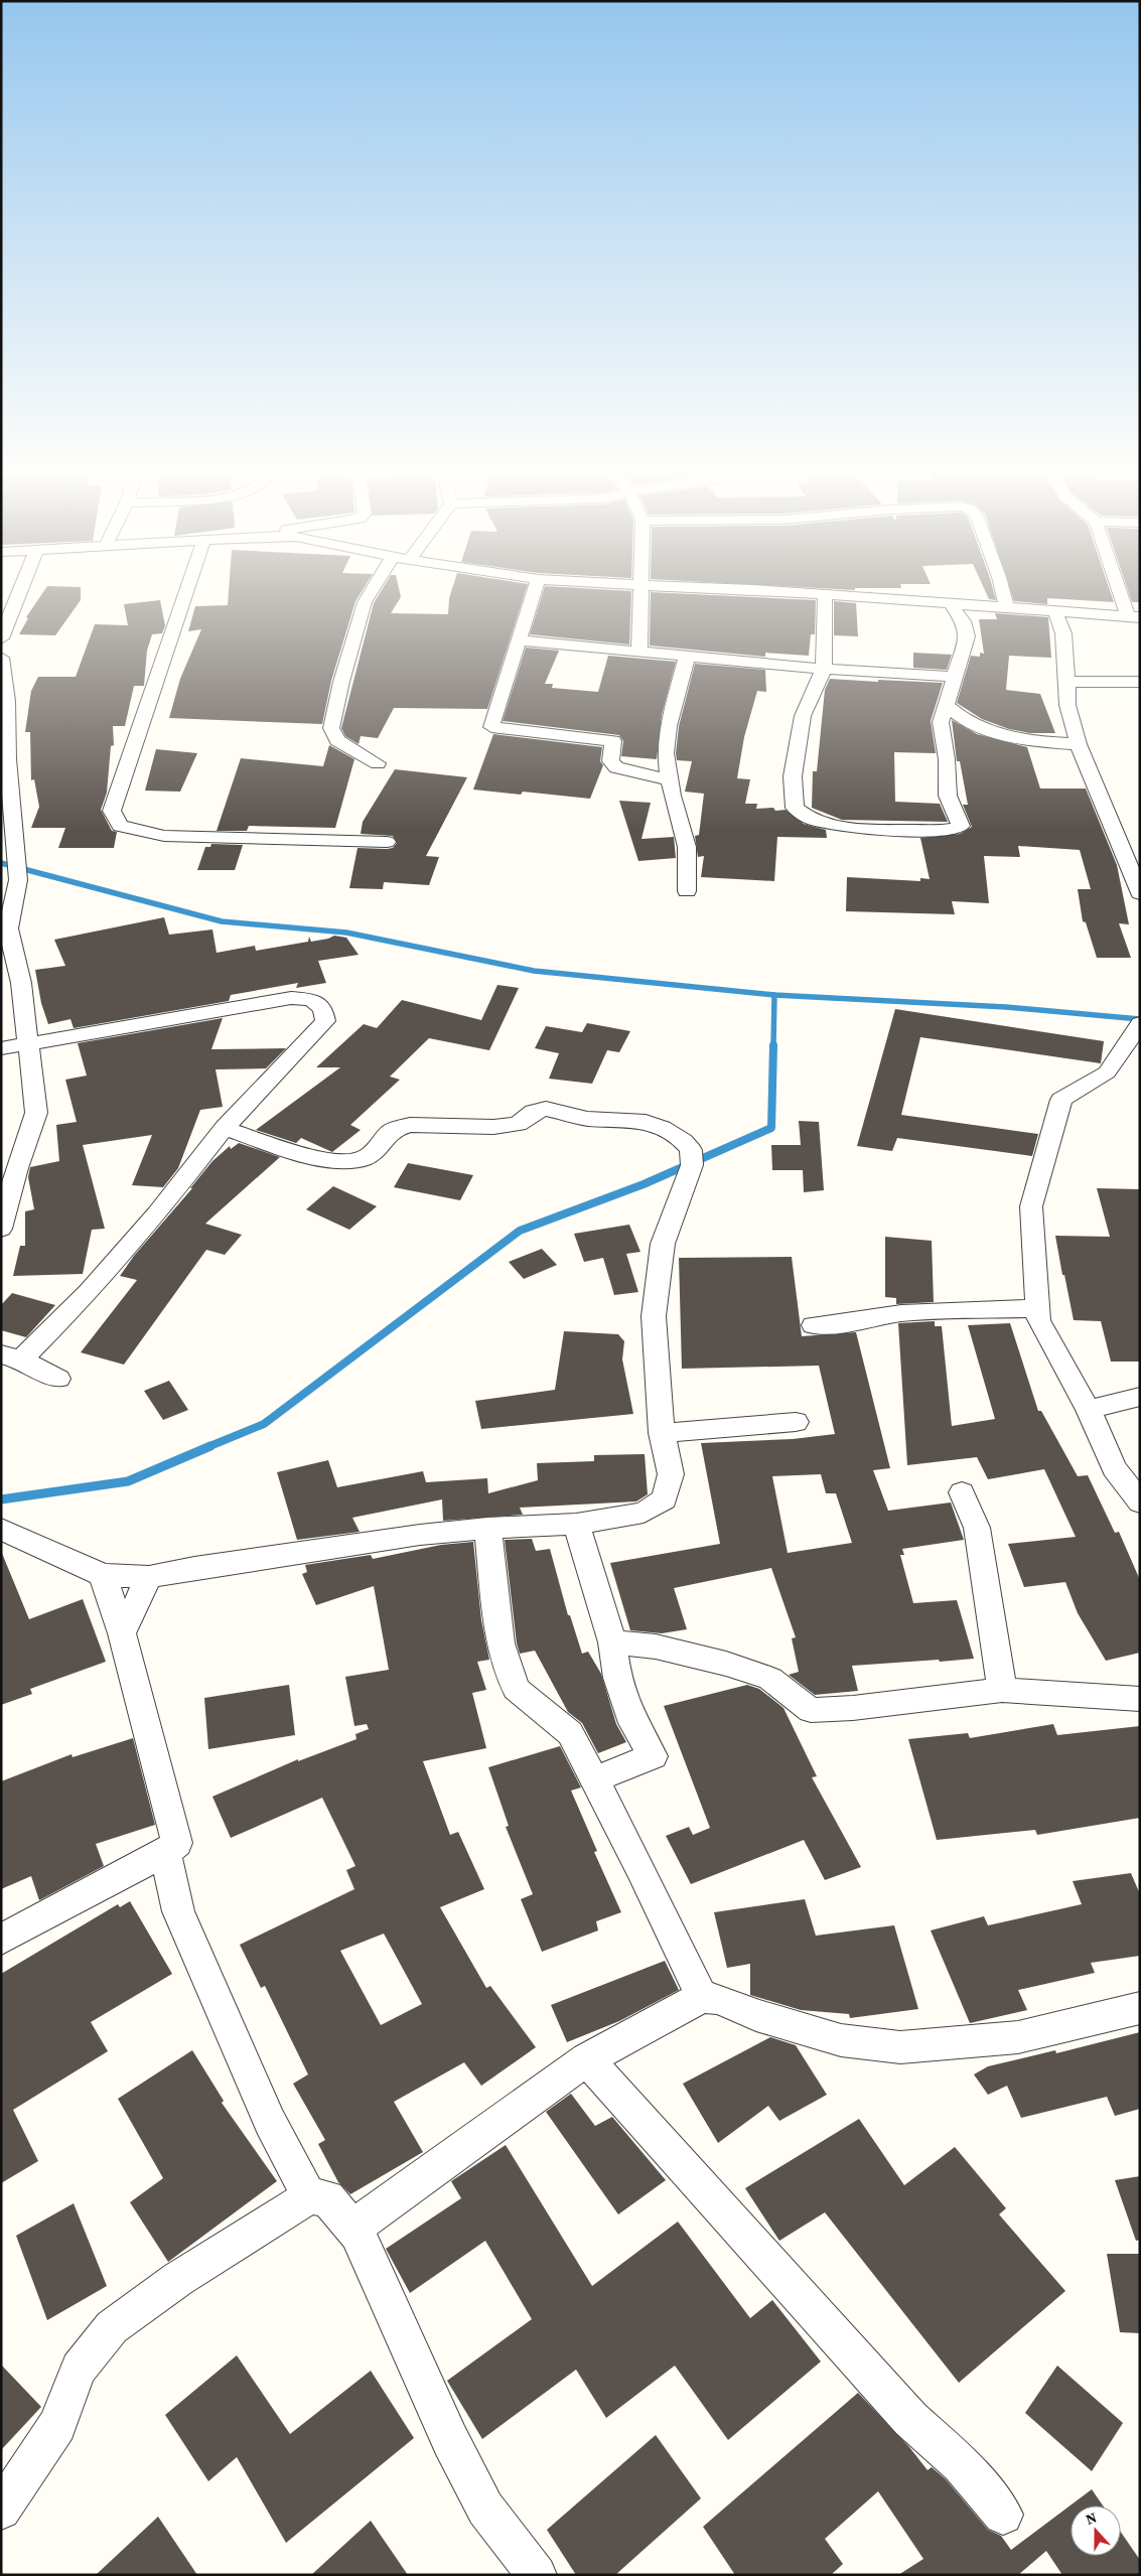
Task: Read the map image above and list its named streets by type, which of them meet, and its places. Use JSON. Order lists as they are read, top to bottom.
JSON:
{
  "north": "top"
}
